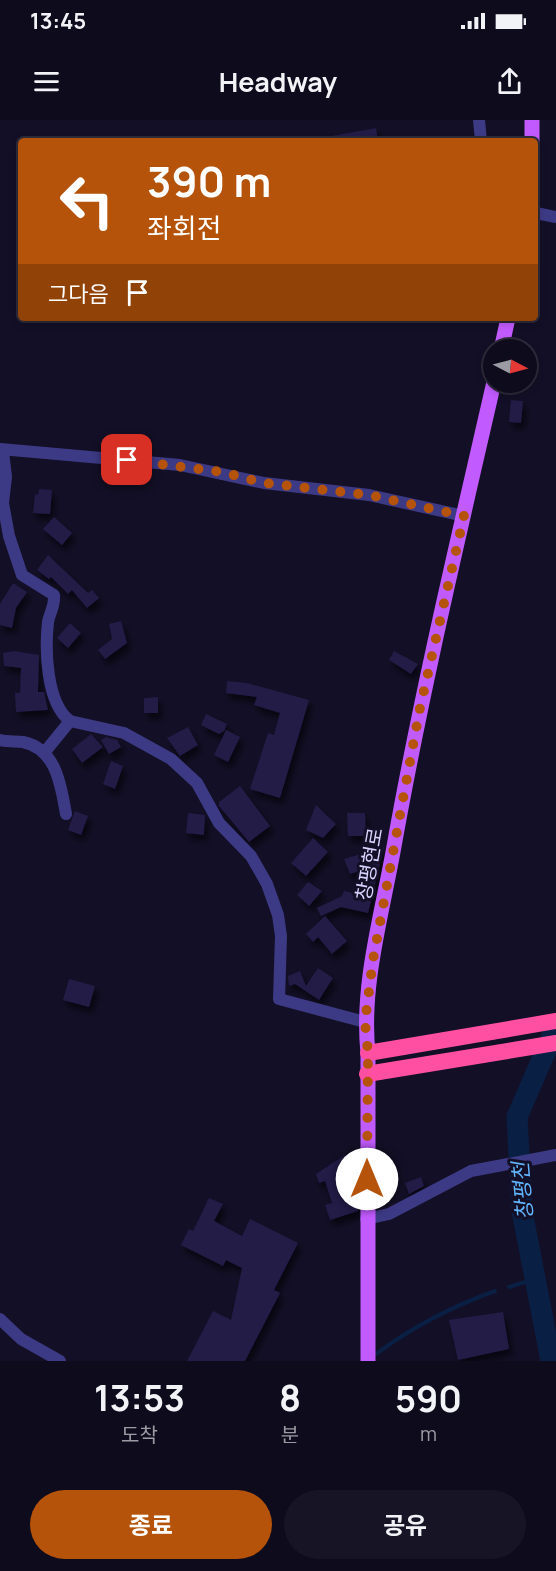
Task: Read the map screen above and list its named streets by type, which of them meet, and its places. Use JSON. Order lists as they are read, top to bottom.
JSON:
{
  "streets": {
    "main road": ["창평현로"]
  },
  "water": ["창평천"],
  "north": "right",
  "page": {
    "status": "13:45",
    "header": "Headway",
    "turn": ["390 m", "좌회전"],
    "then": "그다음",
    "eta": [
      "13:53",
      "도착",
      "8",
      "분",
      "590",
      "m"
    ],
    "buttons": ["종료", "공유"]
  }
}
